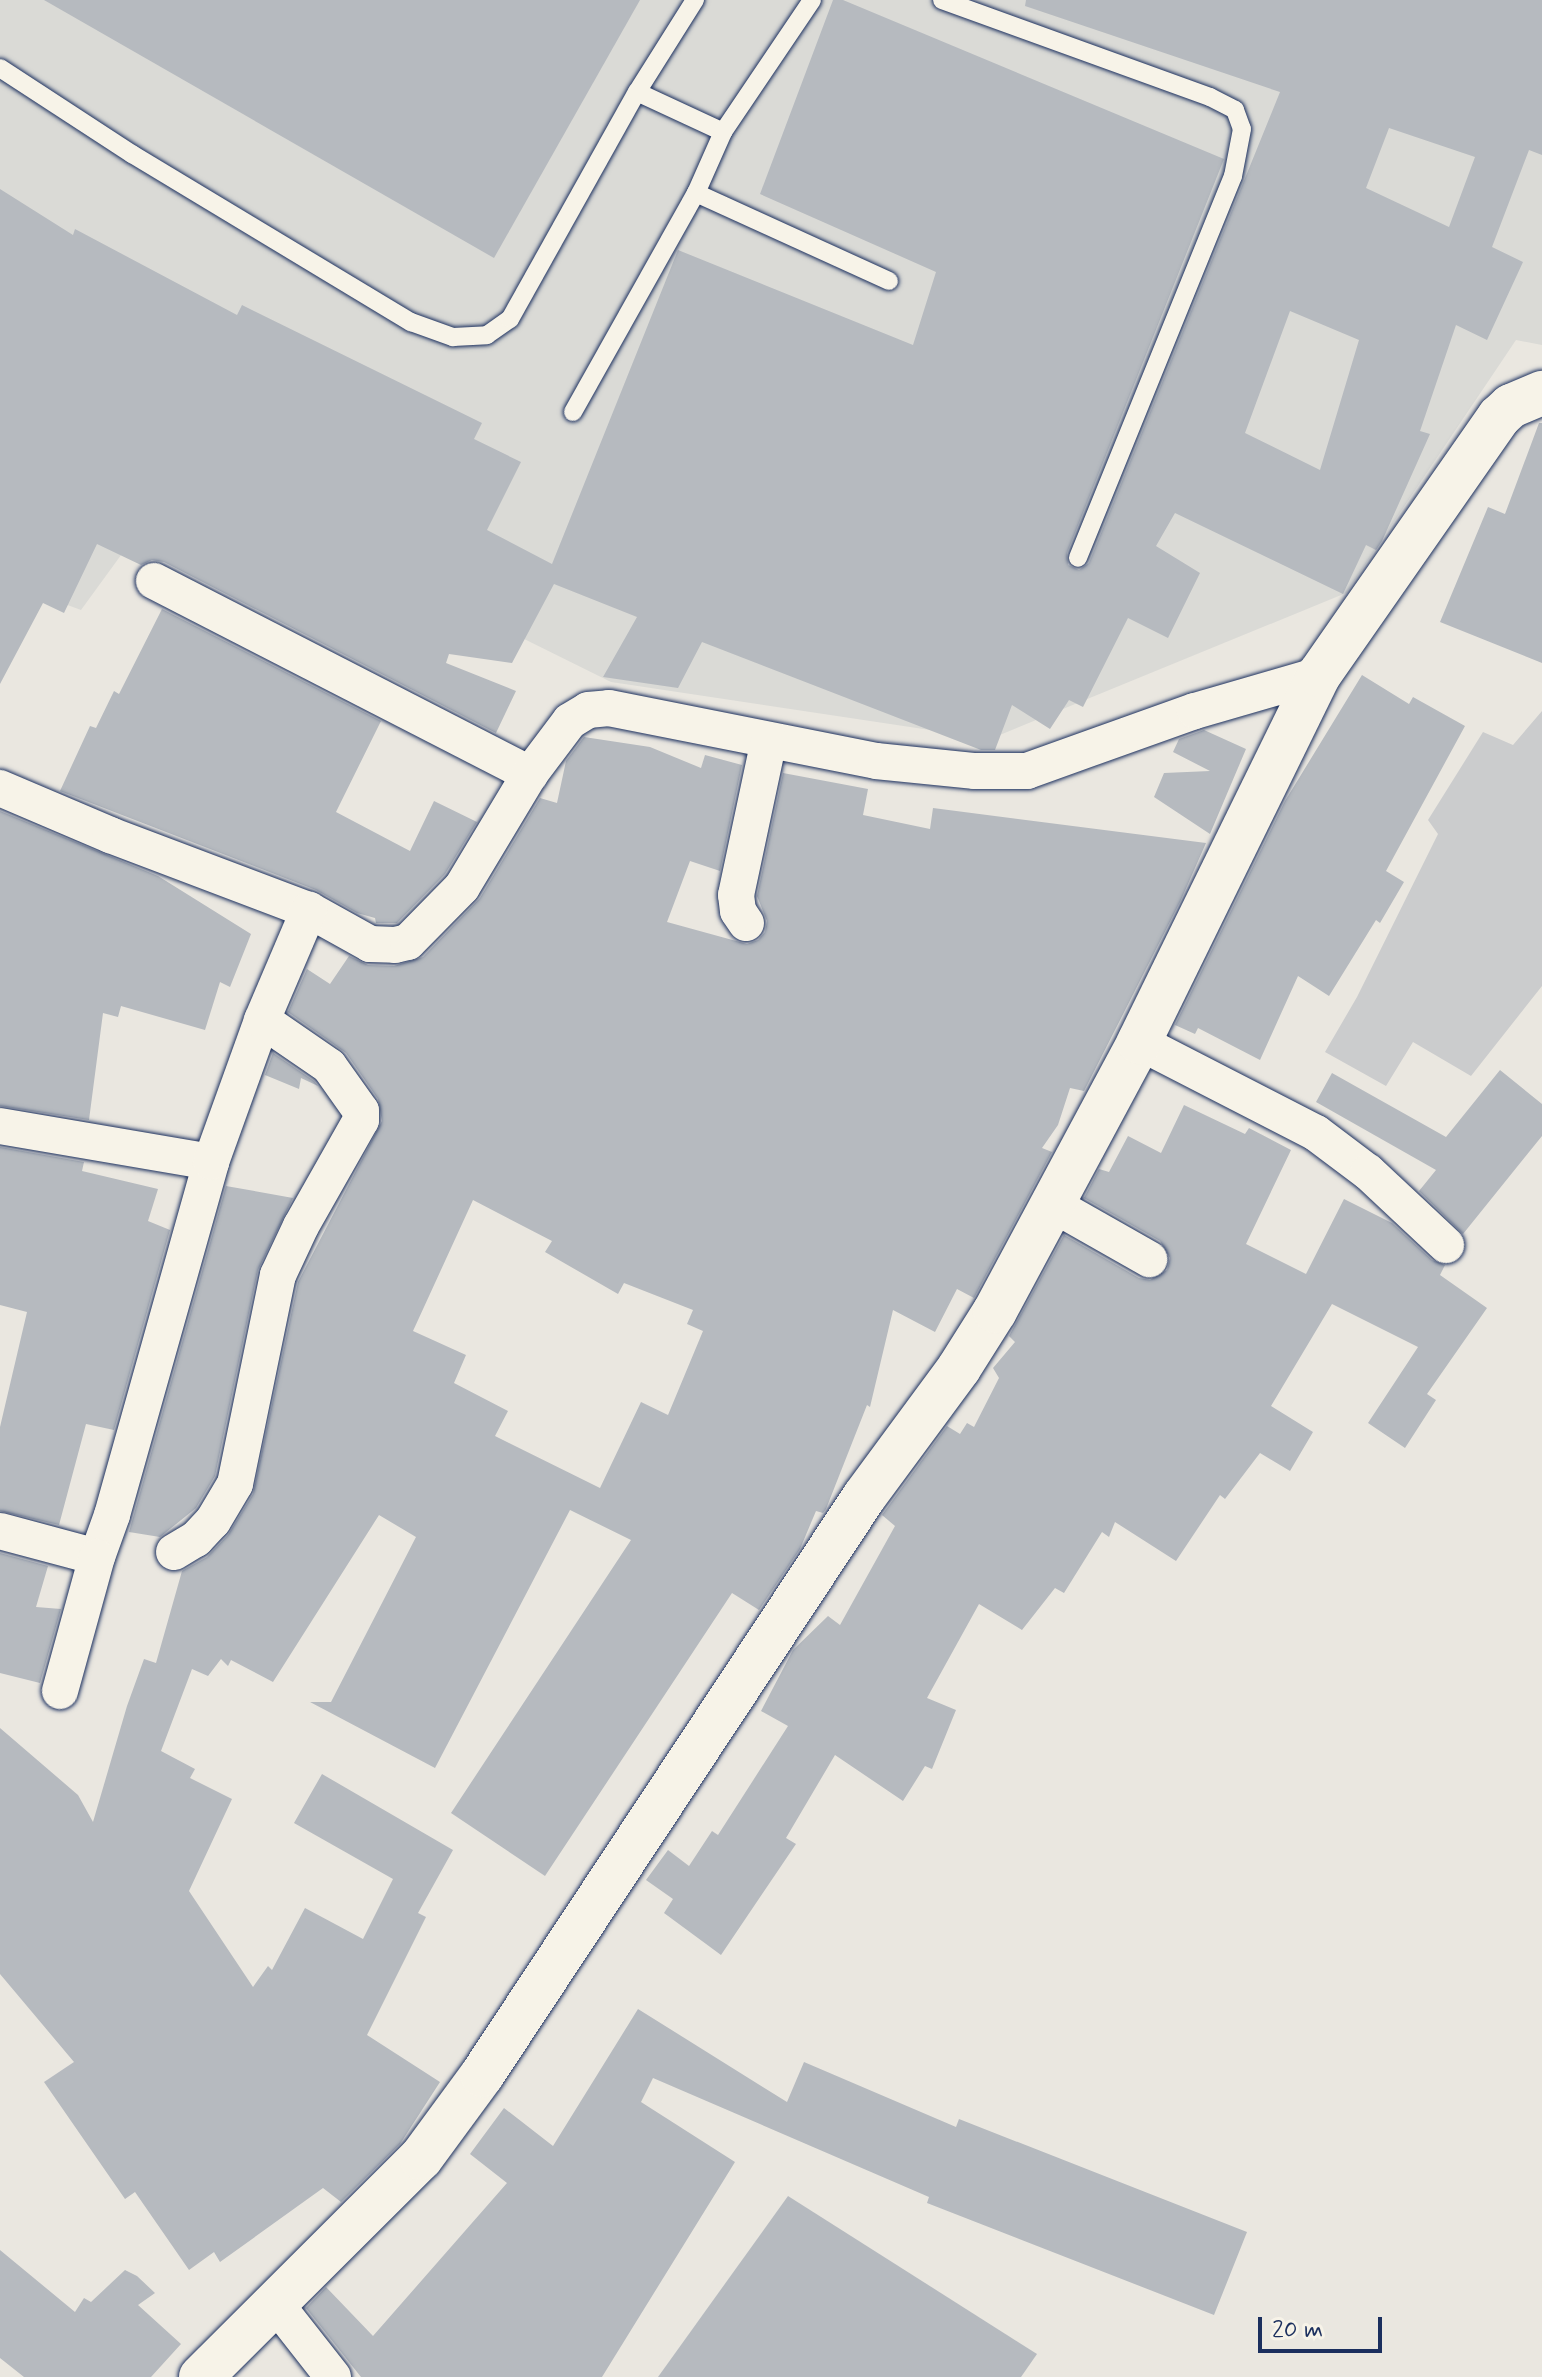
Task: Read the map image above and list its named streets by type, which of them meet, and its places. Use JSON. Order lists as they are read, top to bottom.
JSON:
{
  "scale_bar": "20 m"
}
